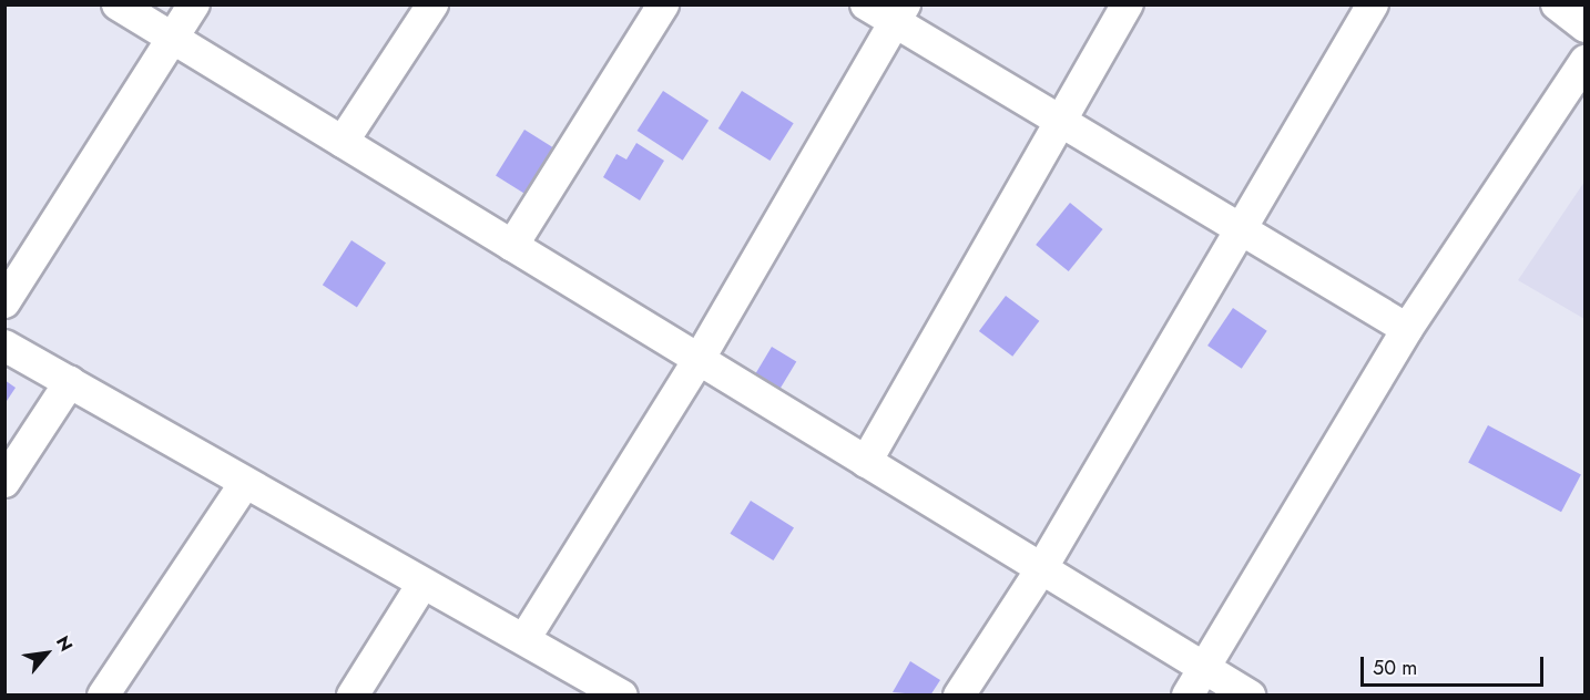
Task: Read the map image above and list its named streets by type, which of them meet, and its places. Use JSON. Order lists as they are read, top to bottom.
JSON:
{
  "scale_bar": "50 m",
  "north": "top right"
}
